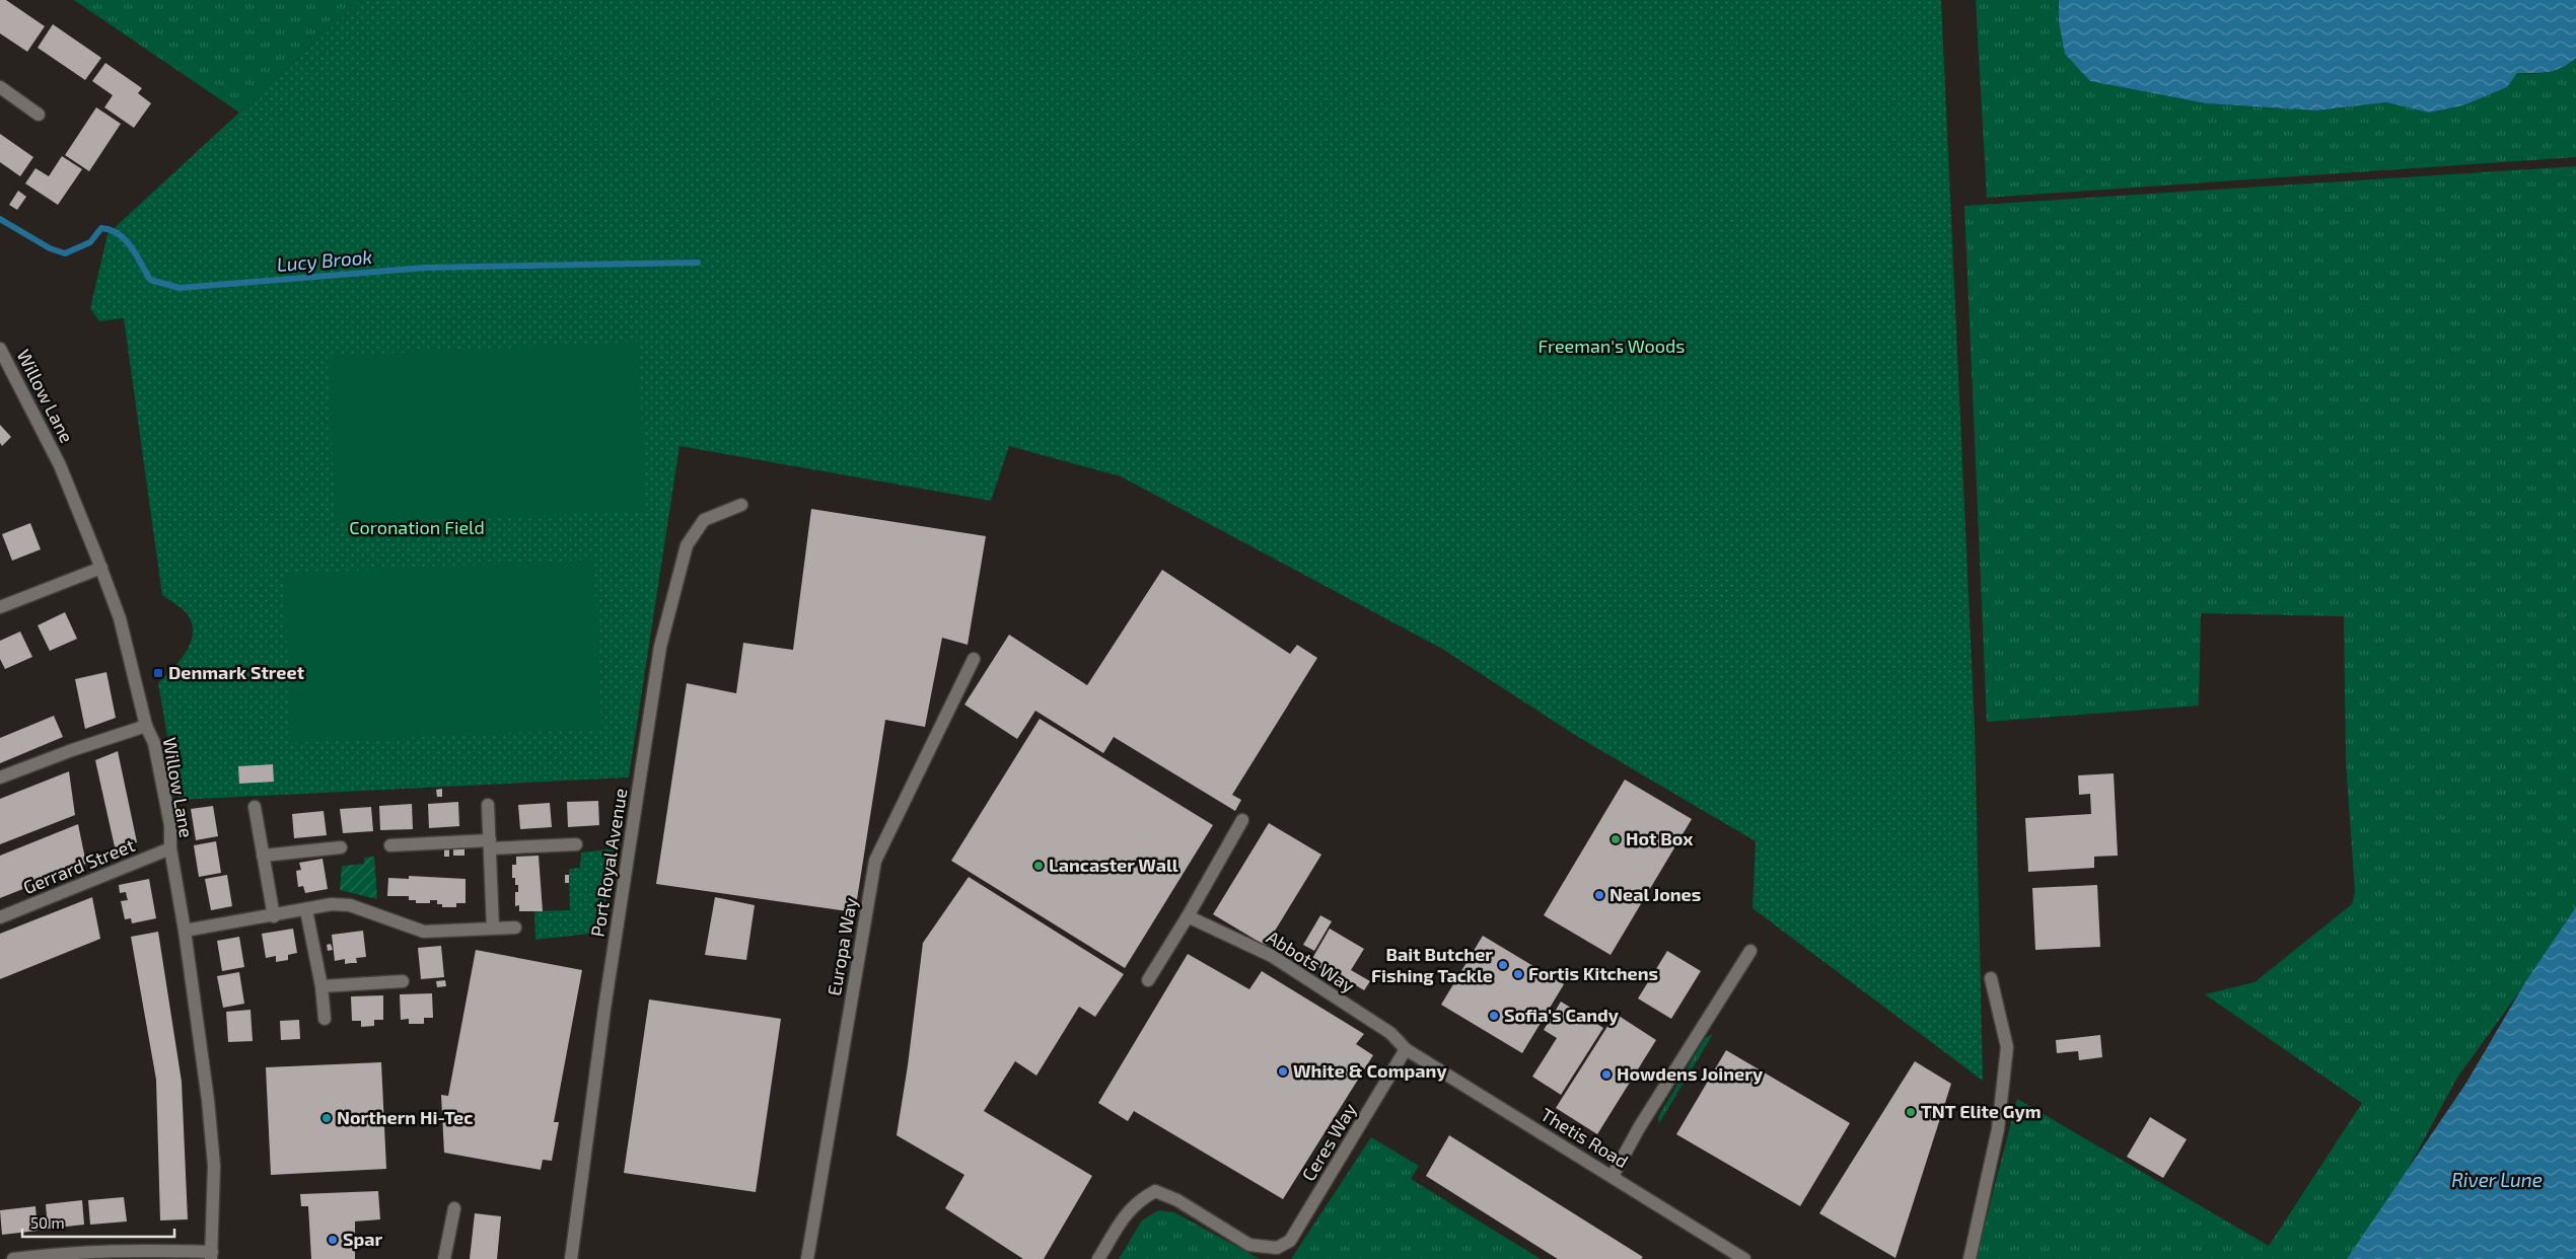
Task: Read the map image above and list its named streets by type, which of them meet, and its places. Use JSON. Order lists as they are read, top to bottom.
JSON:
{
  "streets": {
    "street": [
      "Willow Lane",
      "Port Royal Avenue",
      "Gerrard Street",
      "Europa Way",
      "Abbots Way",
      "Thetis Road",
      "Ceres Way"
    ]
  },
  "crossings": [
    ["Willow Lane", "Gerrard Street"],
    ["Abbots Way", "Thetis Road"],
    ["Abbots Way", "Ceres Way"],
    ["Thetis Road", "Ceres Way"]
  ],
  "water": ["Lucy Brook", "River Lune"],
  "parks": ["Freeman's Woods", "Coronation Field"],
  "places": {
    "transit": ["Denmark Street"],
    "other": [
      "Hot Box",
      "Lancaster Wall",
      "Neal Jones",
      "Bait Butcher Fishing Tackle",
      "Fortis Kitchens",
      "Sofia's Candy",
      "White & Company",
      "Howdens Joinery",
      "TNT Elite Gym",
      "Northern Hi-Tec",
      "Spar"
    ]
  },
  "scale_bar": "50 m"
}
